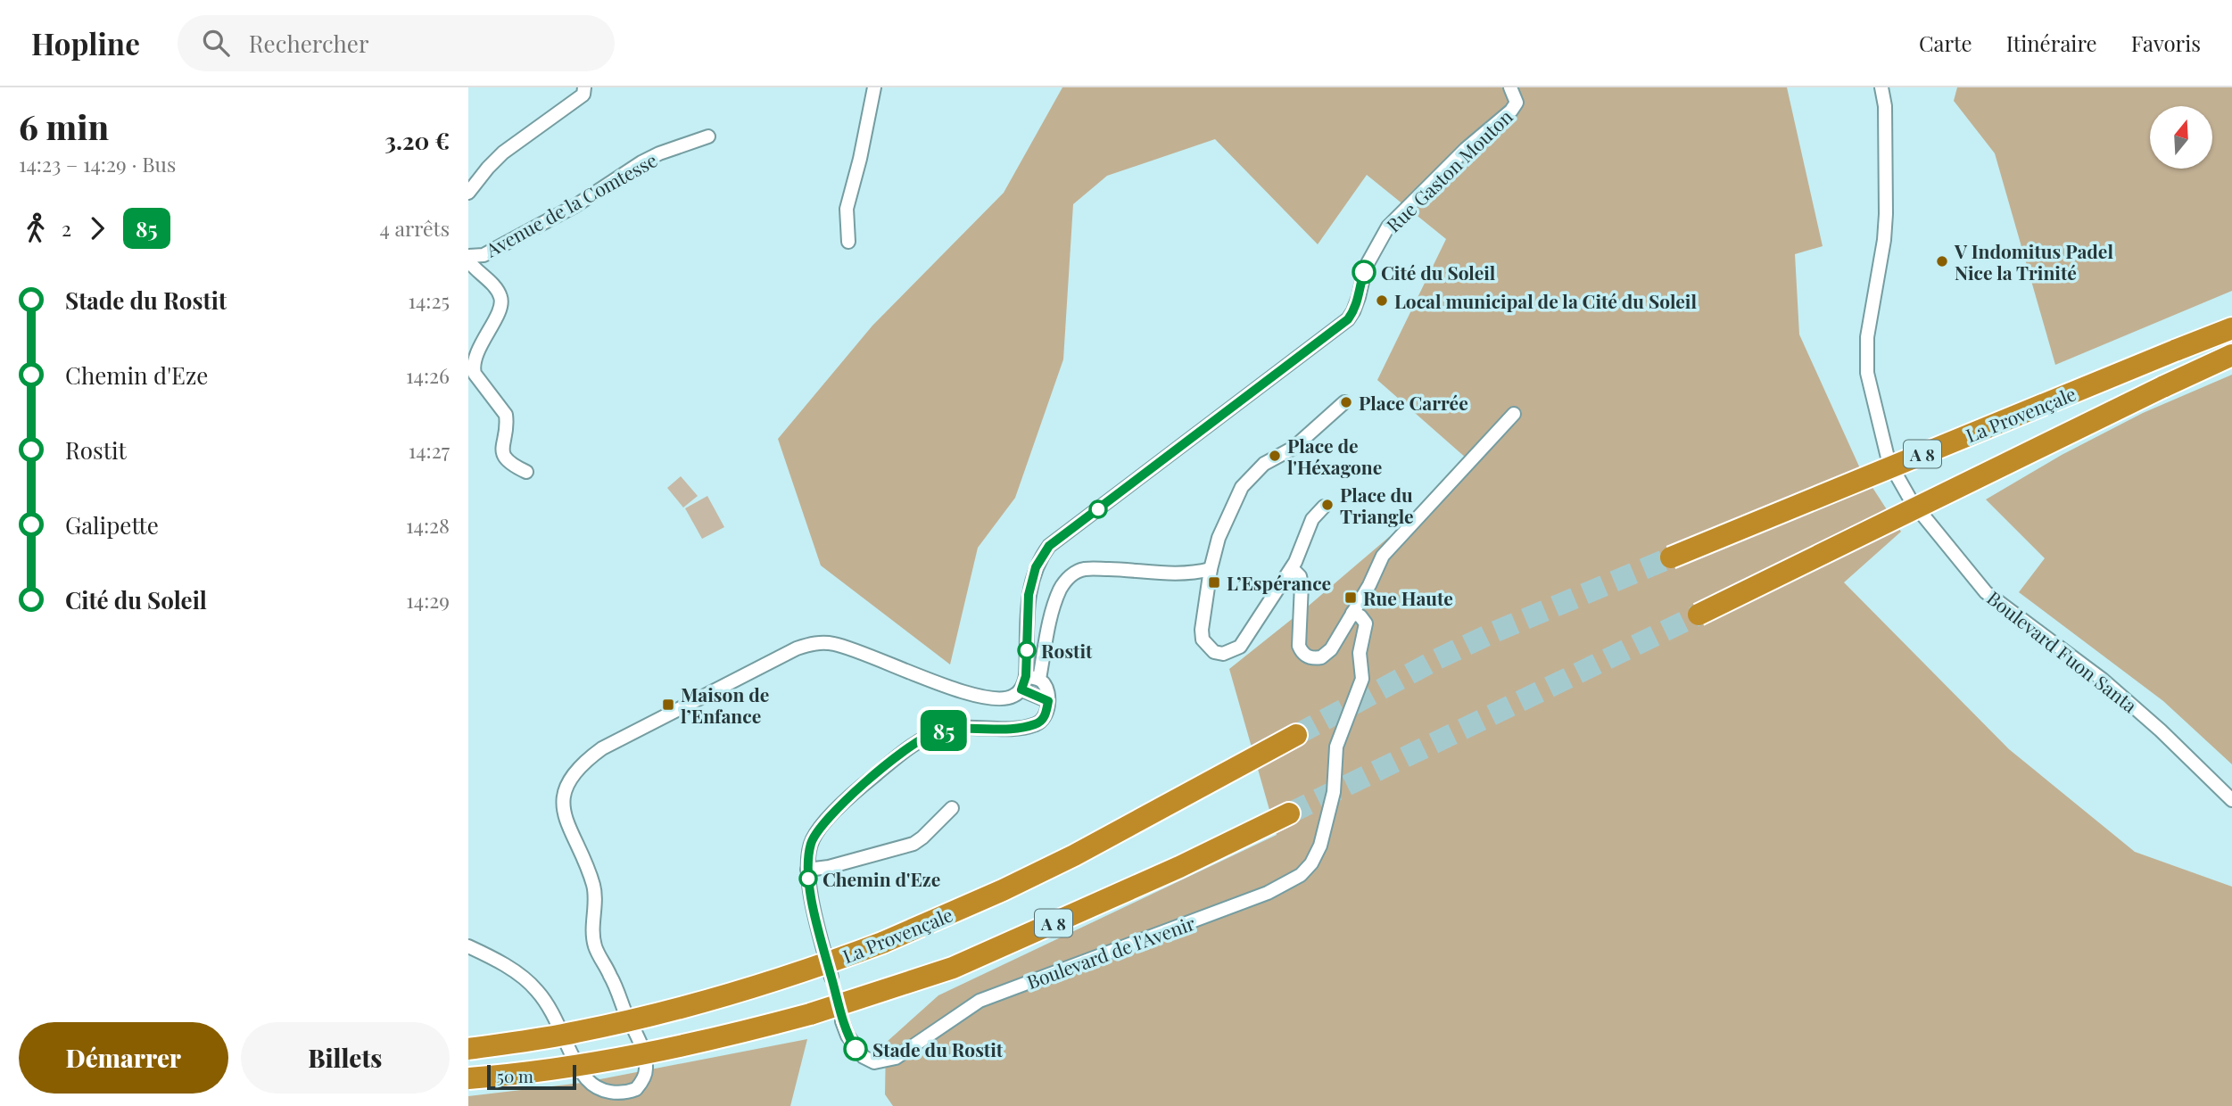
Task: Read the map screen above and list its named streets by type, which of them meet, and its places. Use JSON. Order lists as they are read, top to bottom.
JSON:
{
  "streets": {
    "highway": ["La Provençale", "A 8"],
    "street": [
      "Rue Gaston Mouton",
      "Avenue de la Comtesse",
      "Boulevard Fuon Santa",
      "Boulevard de l'Avenir"
    ]
  },
  "places": {
    "other": [
      "V Indomitus Padel Nice la Trinité",
      "Cité du Soleil",
      "Local municipal de la Cité du Soleil",
      "Place Carrée",
      "Place de l'Héxagone",
      "Place du Triangle",
      "Rostit",
      "Chemin d'Eze",
      "Stade du Rostit"
    ],
    "transit": ["L’Espérance", "Rue Haute", "Maison de l’Enfance"]
  },
  "lines": ["bus line 85"],
  "scale_bar": "50 m",
  "north": "top",
  "page": {
    "header": "Hopline",
    "search": "Rechercher",
    "nav": ["Carte", "Itinéraire", "Favoris"],
    "heading": ["6 min", "14:23 – 14:29 · Bus", "3.20 €"],
    "on_map": "85",
    "legs": ["2", "85", "4 arrêts"],
    "list": [
      {
        "name": "Stade du Rostit",
        "value": "14:25"
      },
      {
        "name": "Chemin d'Eze",
        "value": "14:26"
      },
      {
        "name": "Rostit",
        "value": "14:27"
      },
      {
        "name": "Galipette",
        "value": "14:28"
      },
      {
        "name": "Cité du Soleil",
        "value": "14:29"
      }
    ],
    "buttons": ["Démarrer", "Billets"],
    "scale": "50 m"
  }
}
